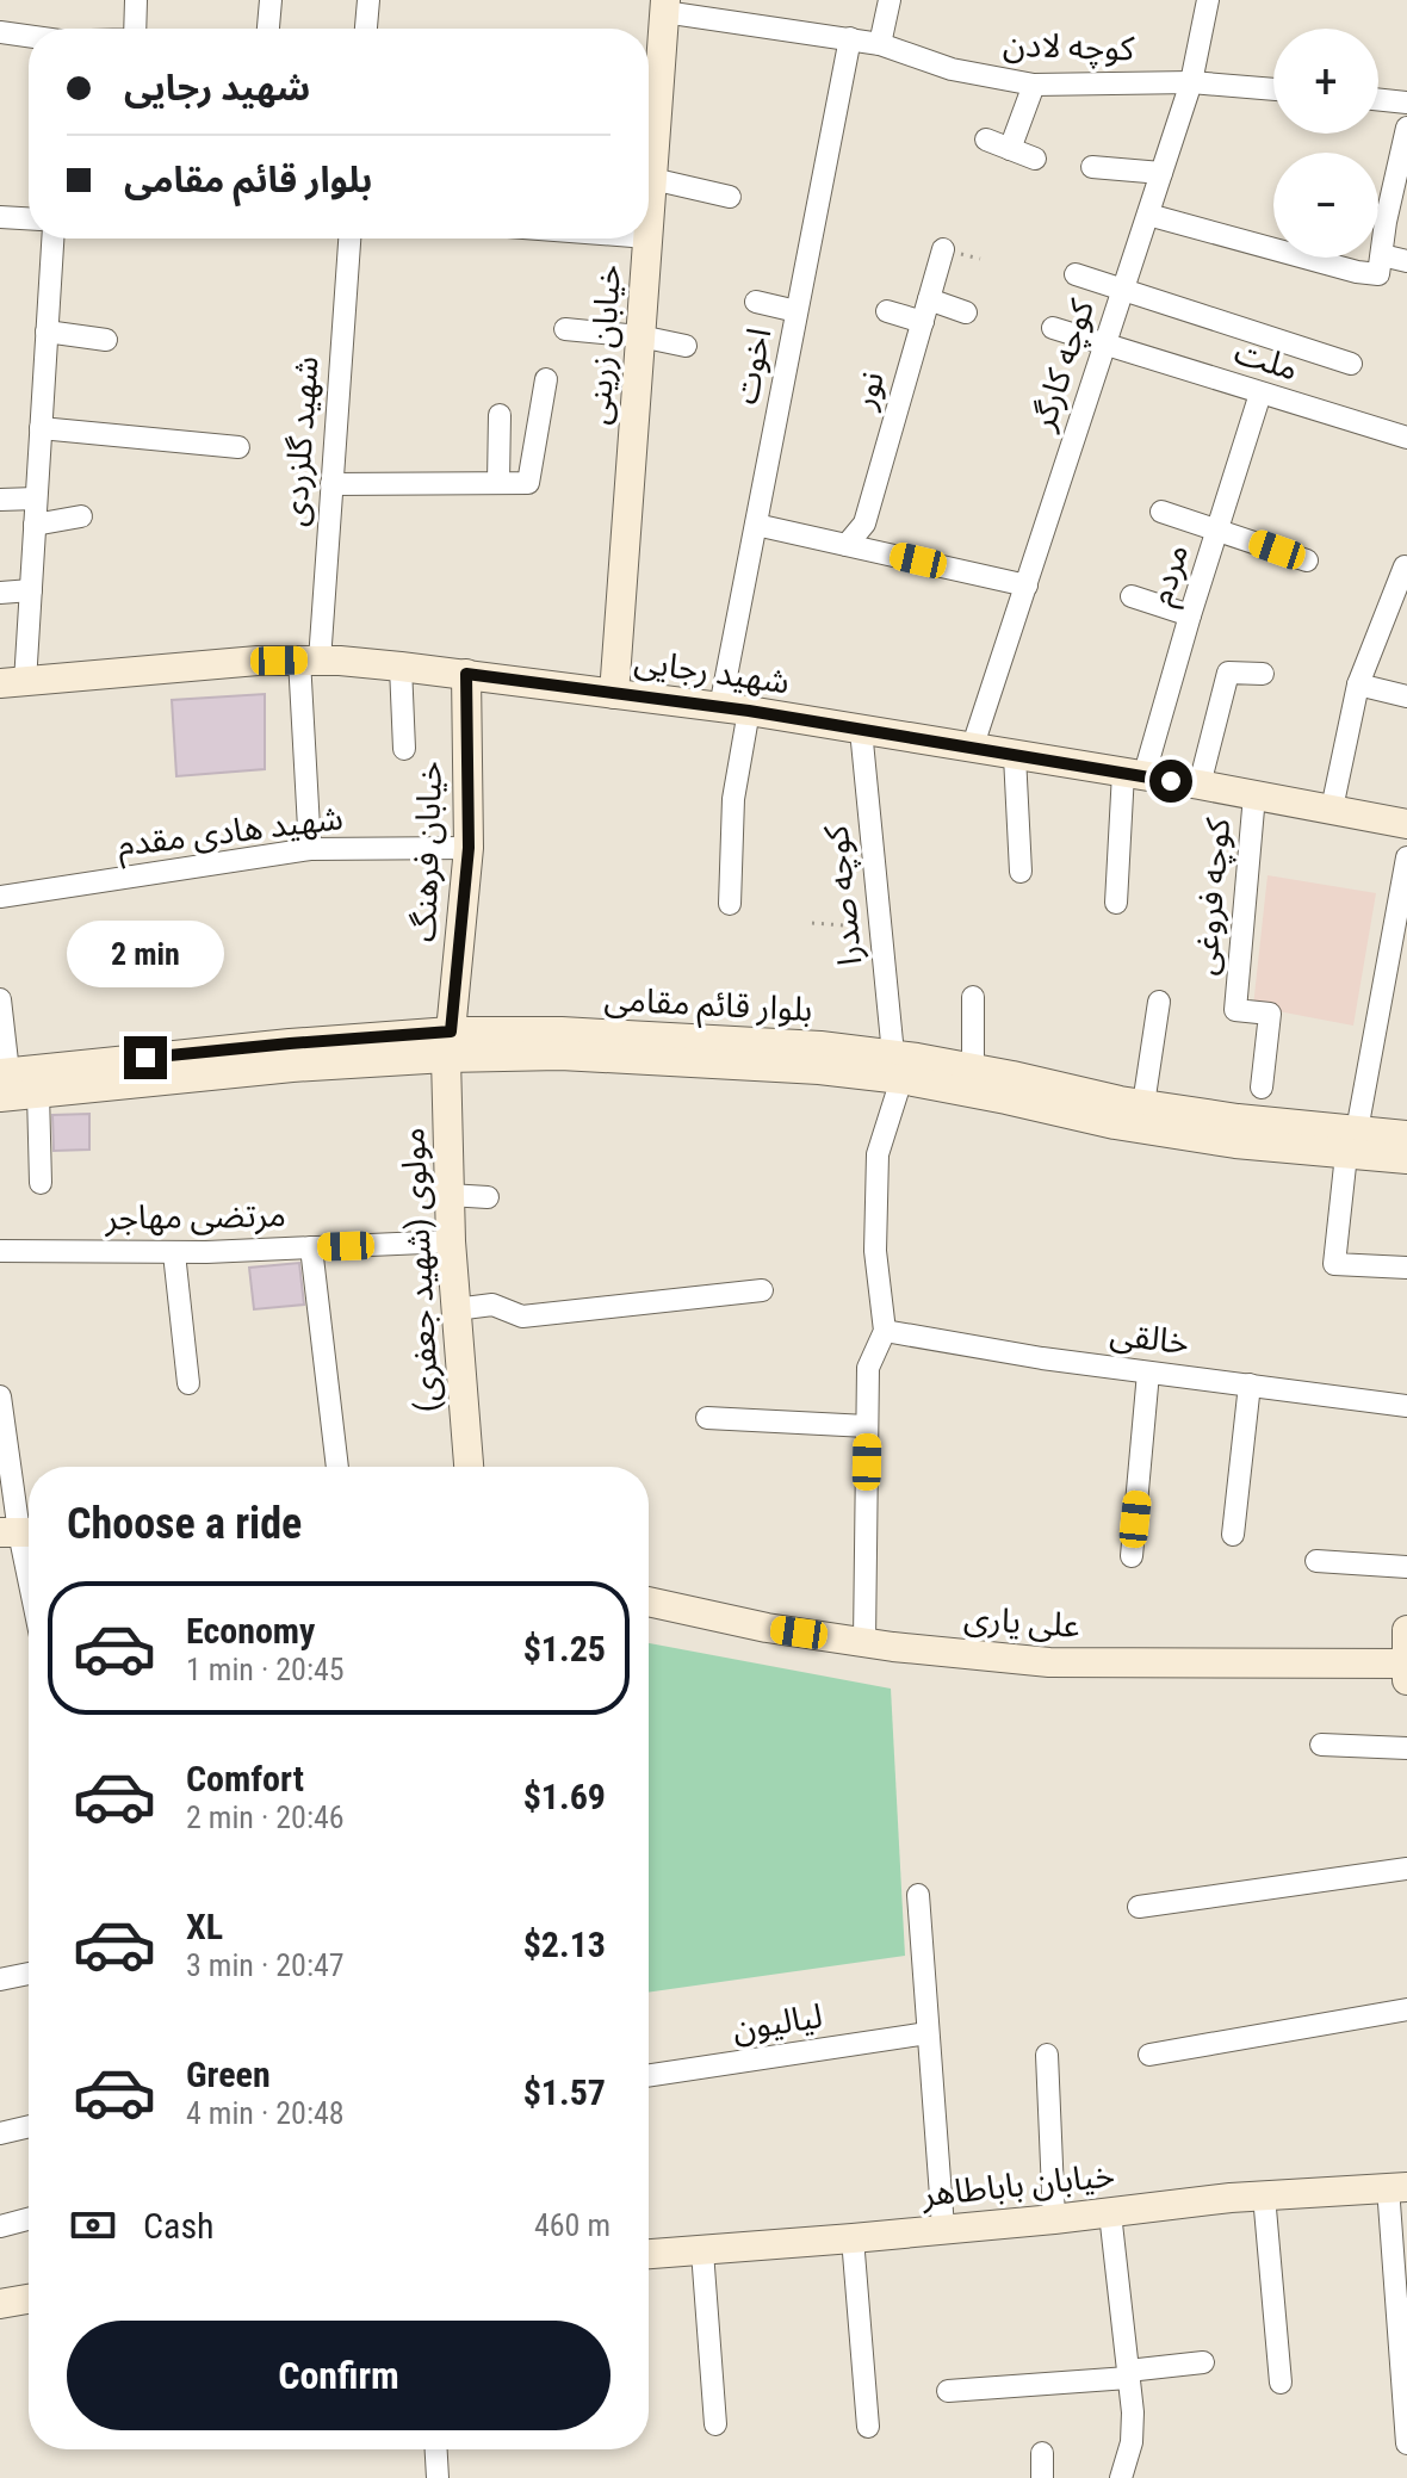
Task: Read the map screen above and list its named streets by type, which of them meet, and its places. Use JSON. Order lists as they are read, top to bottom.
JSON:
{
  "streets": {
    "main road": [
      "خیابان زرینی",
      "شهید رجایی",
      "خیابان فرهنگ",
      "بلوار قائم مقامی",
      "مولوی (شهید جعفری)",
      "علی یاری",
      "خیابان باباطاهر"
    ],
    "street": [
      "کوچه لادن",
      "ملت",
      "کوچه کارگر",
      "اخوت",
      "نور",
      "شهید گلزردی",
      "مردم",
      "شهید هادی مقدم",
      "کوچه صدرا",
      "کوچه فروغی",
      "مرتضی مهاجر",
      "خالقی",
      "لیالیون"
    ]
  },
  "crossings": [
    ["کوچه لادن", "خیابان زرینی"],
    ["کوچه لادن", "کوچه کارگر"],
    ["کوچه لادن", "اخوت"],
    ["خیابان زرینی", "شهید رجایی"],
    ["ملت", "کوچه کارگر"],
    ["ملت", "مردم"],
    ["کوچه کارگر", "شهید رجایی"],
    ["اخوت", "شهید رجایی"],
    ["شهید گلزردی", "شهید رجایی"],
    ["شهید گلزردی", "شهید هادی مقدم"],
    ["مردم", "شهید رجایی"],
    ["شهید رجایی", "خیابان فرهنگ"],
    ["شهید رجایی", "کوچه صدرا"],
    ["شهید رجایی", "کوچه فروغی"],
    ["شهید هادی مقدم", "خیابان فرهنگ"],
    ["خیابان فرهنگ", "بلوار قائم مقامی"],
    ["خیابان فرهنگ", "مولوی (شهید جعفری)"],
    ["کوچه صدرا", "بلوار قائم مقامی"],
    ["بلوار قائم مقامی", "مولوی (شهید جعفری)"],
    ["مرتضی مهاجر", "مولوی (شهید جعفری)"]
  ],
  "page": {
    "map_buttons": ["+", "−"],
    "banner": ["شهید رجایی", "بلوار قائم مقامی"],
    "bubble": "2 min",
    "heading": "Choose a ride",
    "list": [
      {
        "name": "Economy",
        "note": "1 min · 20:45",
        "value": "$1.25"
      },
      {
        "name": "Comfort",
        "note": "2 min · 20:46",
        "value": "$1.69"
      },
      {
        "name": "XL",
        "note": "3 min · 20:47",
        "value": "$2.13"
      },
      {
        "name": "Green",
        "note": "4 min · 20:48",
        "value": "$1.57"
      }
    ],
    "pay": ["Cash", "460 m"],
    "buttons": "Confirm"
  }
}
